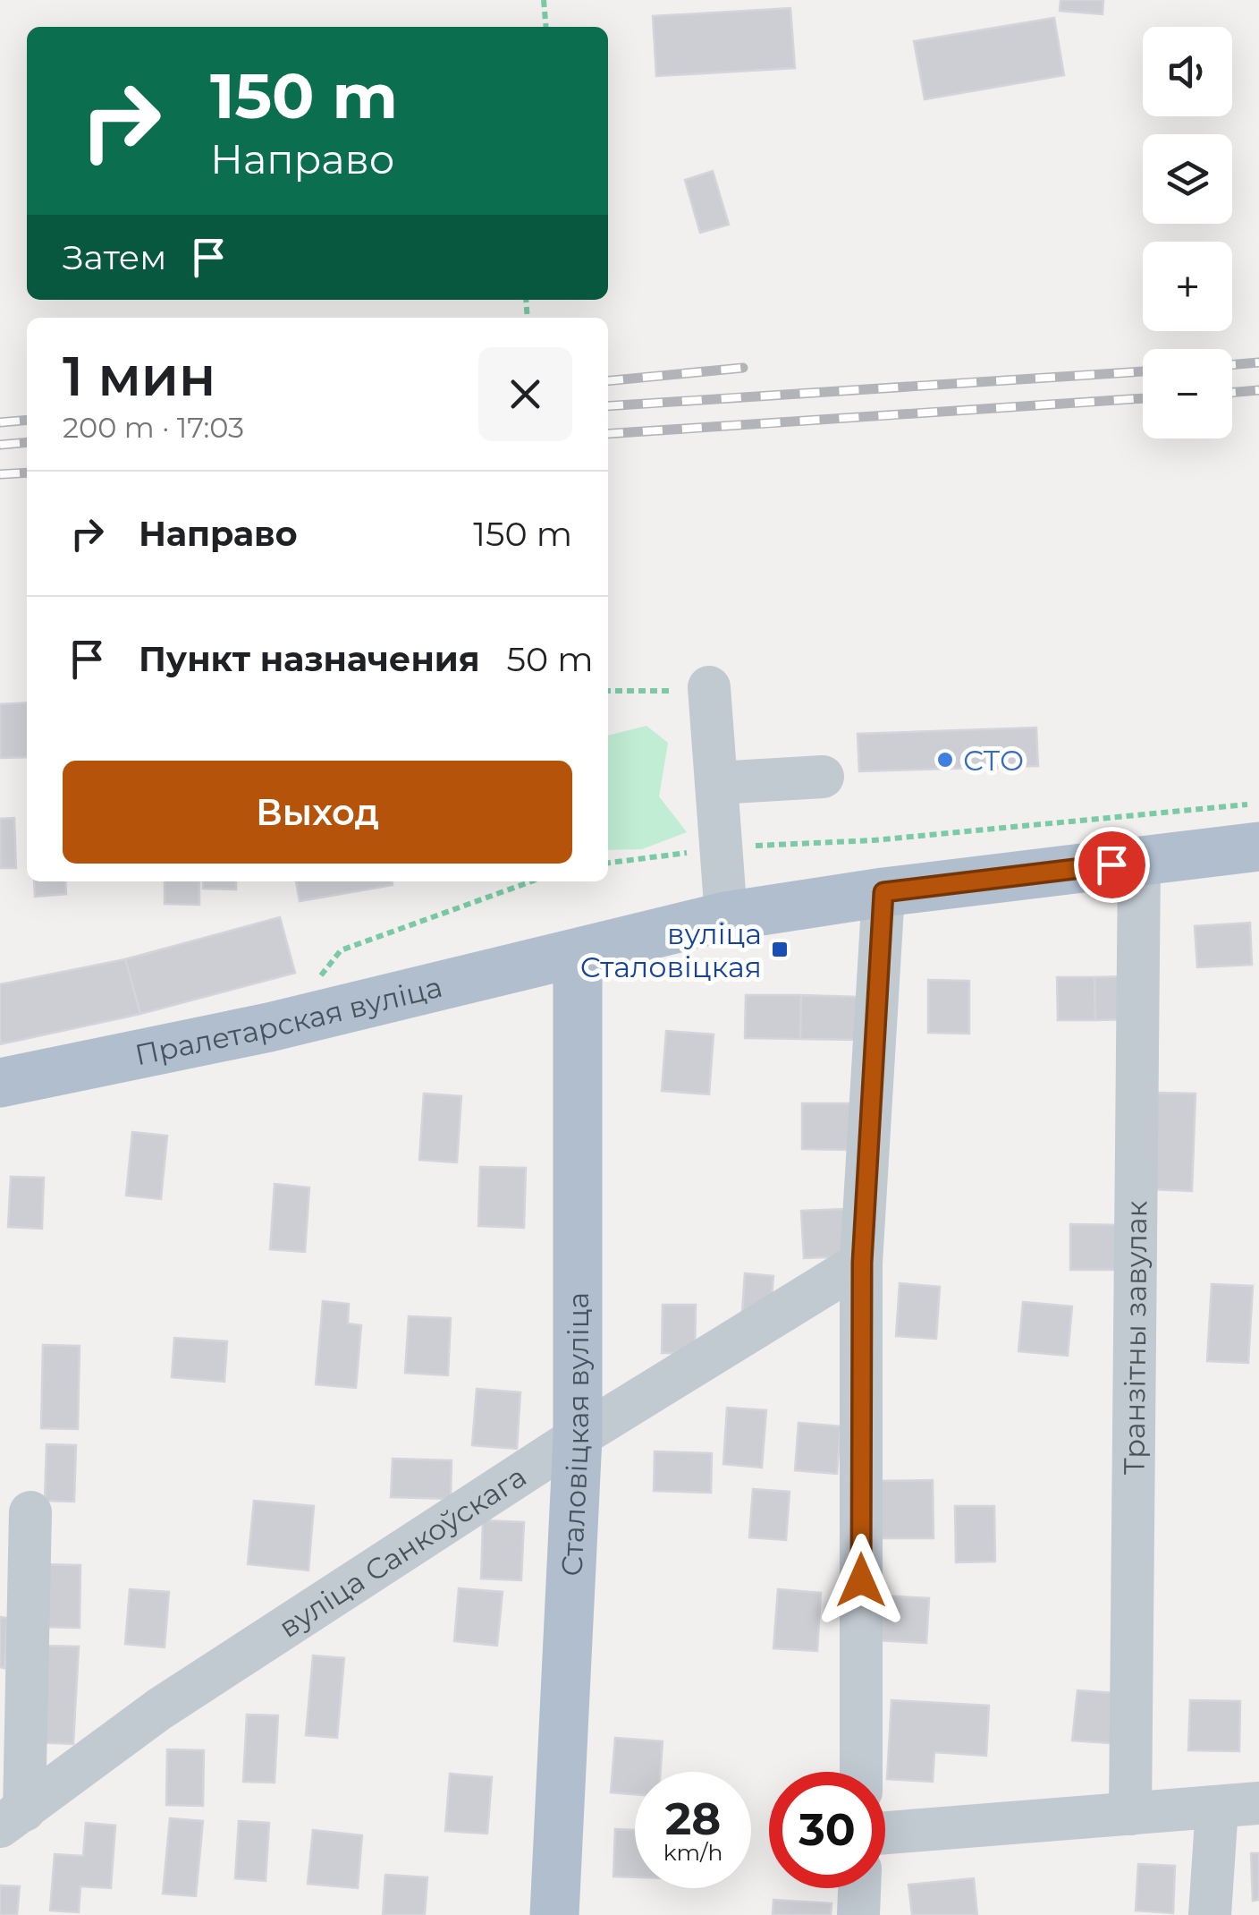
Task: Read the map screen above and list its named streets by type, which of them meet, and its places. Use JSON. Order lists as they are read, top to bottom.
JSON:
{
  "streets": {
    "main road": ["Пралетарская вуліца", "Сталовіцкая вуліца"],
    "street": ["Транзітны завулак", "вуліца Санкоўскага"]
  },
  "crossings": [
    ["Пралетарская вуліца", "Транзітны завулак"],
    ["Пралетарская вуліца", "Сталовіцкая вуліца"],
    ["Сталовіцкая вуліца", "вуліца Санкоўскага"]
  ],
  "places": {
    "other": ["СТО"],
    "transit": ["вуліца Сталовіцкая"]
  },
  "page": {
    "map_buttons": ["+", "−"],
    "turn": ["150 m", "Направо"],
    "then": "Затем",
    "heading": ["1 мин", "200 m · 17:03"],
    "list": [
      {
        "name": "Направо",
        "value": "150 m"
      },
      {
        "name": "Пункт назначения",
        "value": "50 m"
      }
    ],
    "buttons": "Выход",
    "speed": "28 km/h",
    "limit": "30"
  }
}
